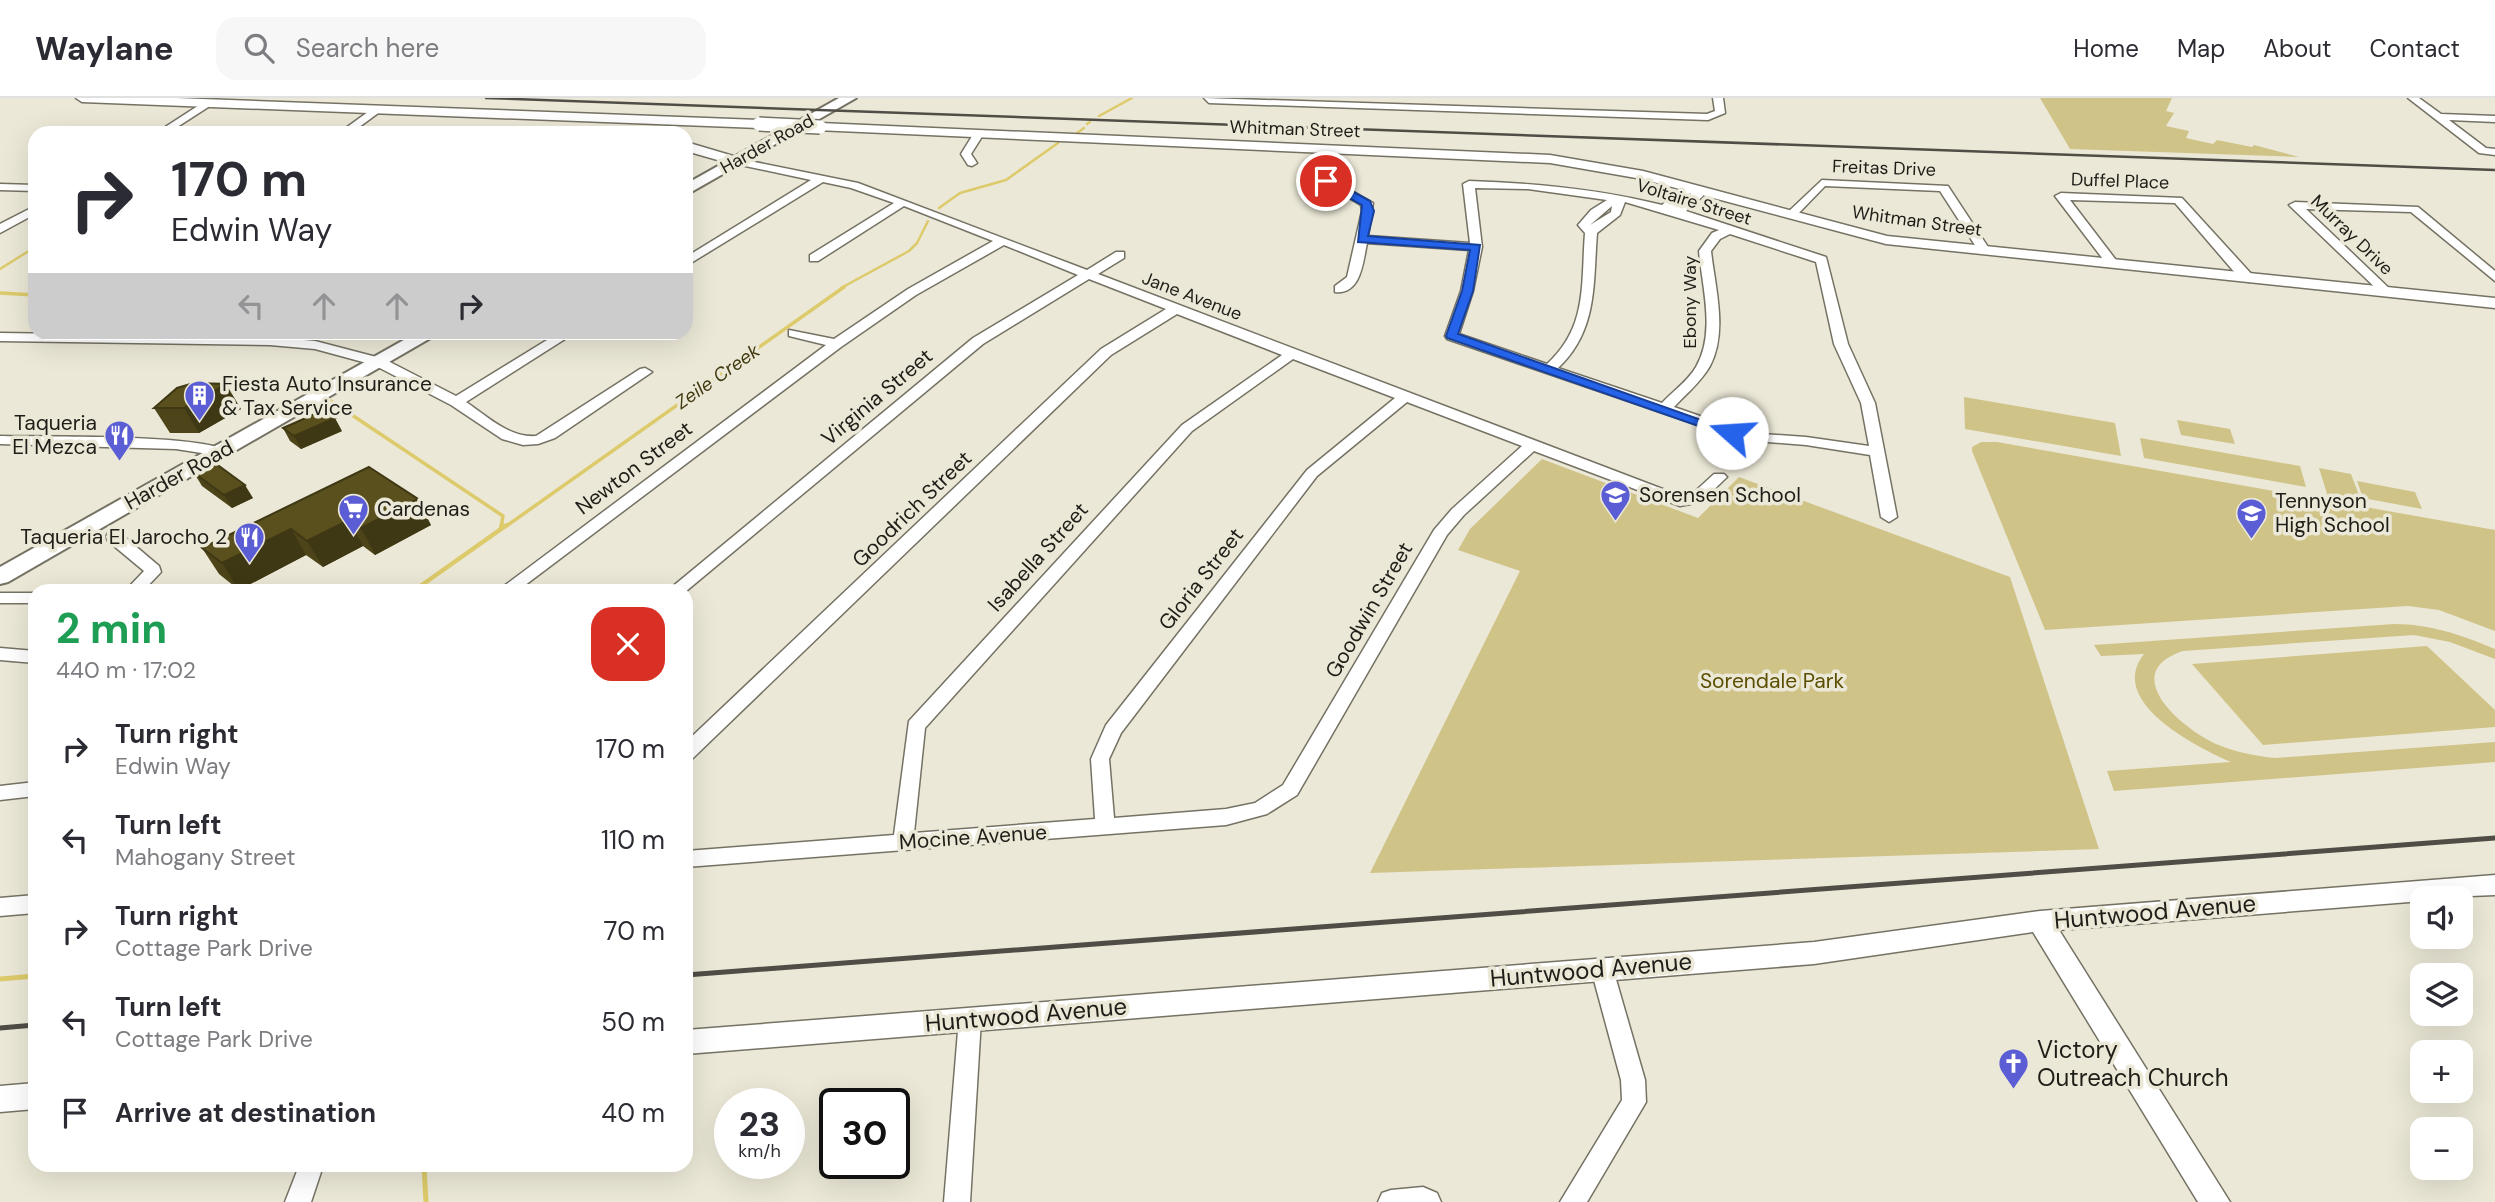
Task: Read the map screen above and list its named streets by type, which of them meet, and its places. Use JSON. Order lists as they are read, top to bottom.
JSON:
{
  "streets": {
    "main road": ["Harder Road"],
    "street": [
      "Whitman Street",
      "Freitas Drive",
      "Duffel Place",
      "Voltaire Street",
      "Murray Drive",
      "Jane Avenue",
      "Ebony Way",
      "Virginia Street",
      "Newton Street",
      "Goodrich Street",
      "Isabella Street",
      "Gloria Street",
      "Goodwin Street",
      "Mocine Avenue",
      "Huntwood Avenue"
    ]
  },
  "crossings": [
    ["Whitman Street", "Freitas Drive"],
    ["Whitman Street", "Duffel Place"],
    ["Whitman Street", "Murray Drive"],
    ["Harder Road", "Jane Avenue"],
    ["Voltaire Street", "Ebony Way"],
    ["Jane Avenue", "Virginia Street"],
    ["Jane Avenue", "Newton Street"],
    ["Jane Avenue", "Goodrich Street"],
    ["Jane Avenue", "Isabella Street"],
    ["Jane Avenue", "Gloria Street"],
    ["Jane Avenue", "Goodwin Street"],
    ["Isabella Street", "Mocine Avenue"],
    ["Gloria Street", "Mocine Avenue"],
    ["Goodwin Street", "Mocine Avenue"]
  ],
  "water": ["Zeile Creek"],
  "parks": ["Sorendale Park"],
  "places": {
    "building": ["Fiesta Auto Insurance & Tax Service"],
    "restaurant": ["Taqueria El Mezca", "Taqueria El Jarocho 2"],
    "school or university": ["Sorensen School", "Tennyson High School"],
    "supermarket": ["Cardenas"],
    "church": ["Victory Outreach Church"]
  },
  "page": {
    "header": "Waylane",
    "search": "Search here",
    "nav": [
      "Home",
      "Map",
      "About",
      "Contact"
    ],
    "turn": ["170 m", "Edwin Way"],
    "heading": ["2 min", "440 m · 17:02"],
    "list": [
      {
        "name": "Turn right",
        "note": "Edwin Way",
        "value": "170 m"
      },
      {
        "name": "Turn left",
        "note": "Mahogany Street",
        "value": "110 m"
      },
      {
        "name": "Turn right",
        "note": "Cottage Park Drive",
        "value": "70 m"
      },
      {
        "name": "Turn left",
        "note": "Cottage Park Drive",
        "value": "50 m"
      },
      {
        "name": "Arrive at destination",
        "value": "40 m"
      }
    ],
    "map_buttons": ["+", "−"],
    "speed": "23 km/h",
    "limit": "30"
  }
}
